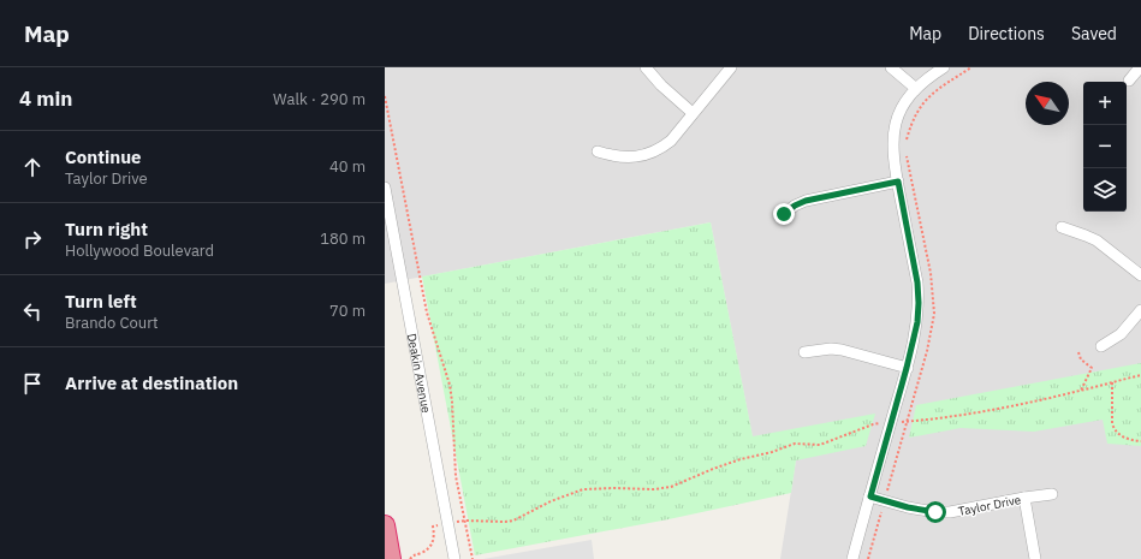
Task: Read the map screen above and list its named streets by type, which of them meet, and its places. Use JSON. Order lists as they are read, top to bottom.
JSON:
{
  "streets": {
    "street": ["Deakin Avenue", "Taylor Drive"]
  },
  "north": "top left",
  "page": {
    "header": "Map",
    "nav": ["Map", "Directions", "Saved"],
    "heading": ["4 min", "Walk · 290 m"],
    "map_buttons": ["+", "−"],
    "list": [
      ["Continue", "Taylor Drive", "40 m"],
      ["Turn right", "Hollywood Boulevard", "180 m"],
      ["Turn left", "Brando Court", "70 m"],
      "Arrive at destination"
    ]
  }
}
